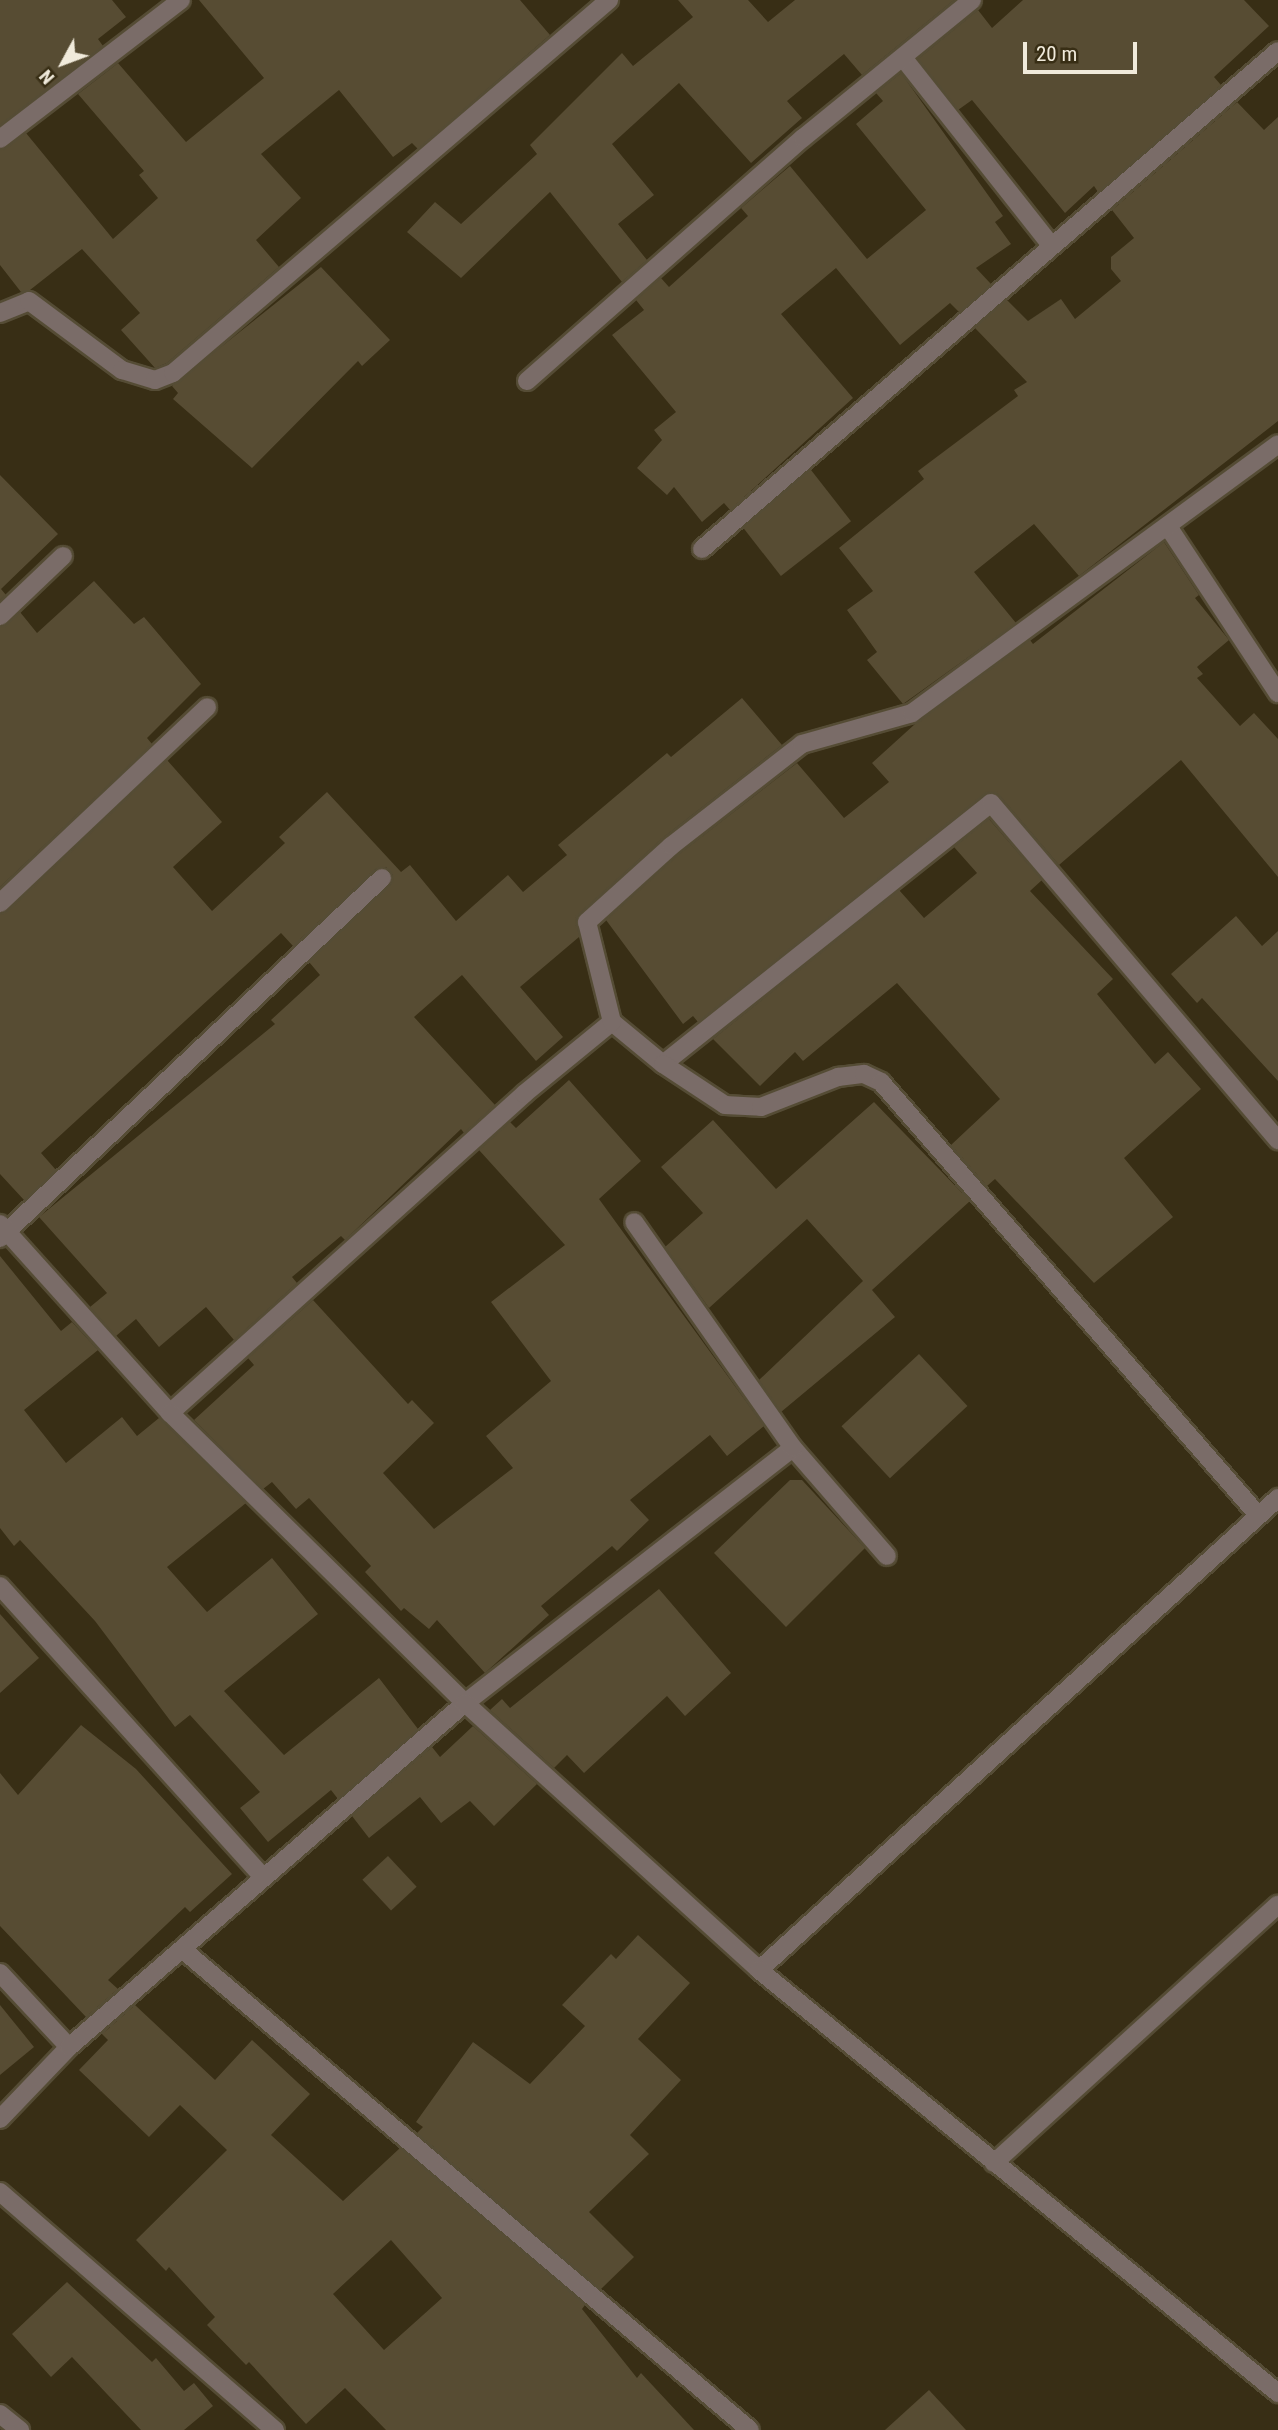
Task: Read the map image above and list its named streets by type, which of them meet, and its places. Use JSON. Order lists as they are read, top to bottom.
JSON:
{
  "scale_bar": "20 m",
  "north": "bottom left"
}
